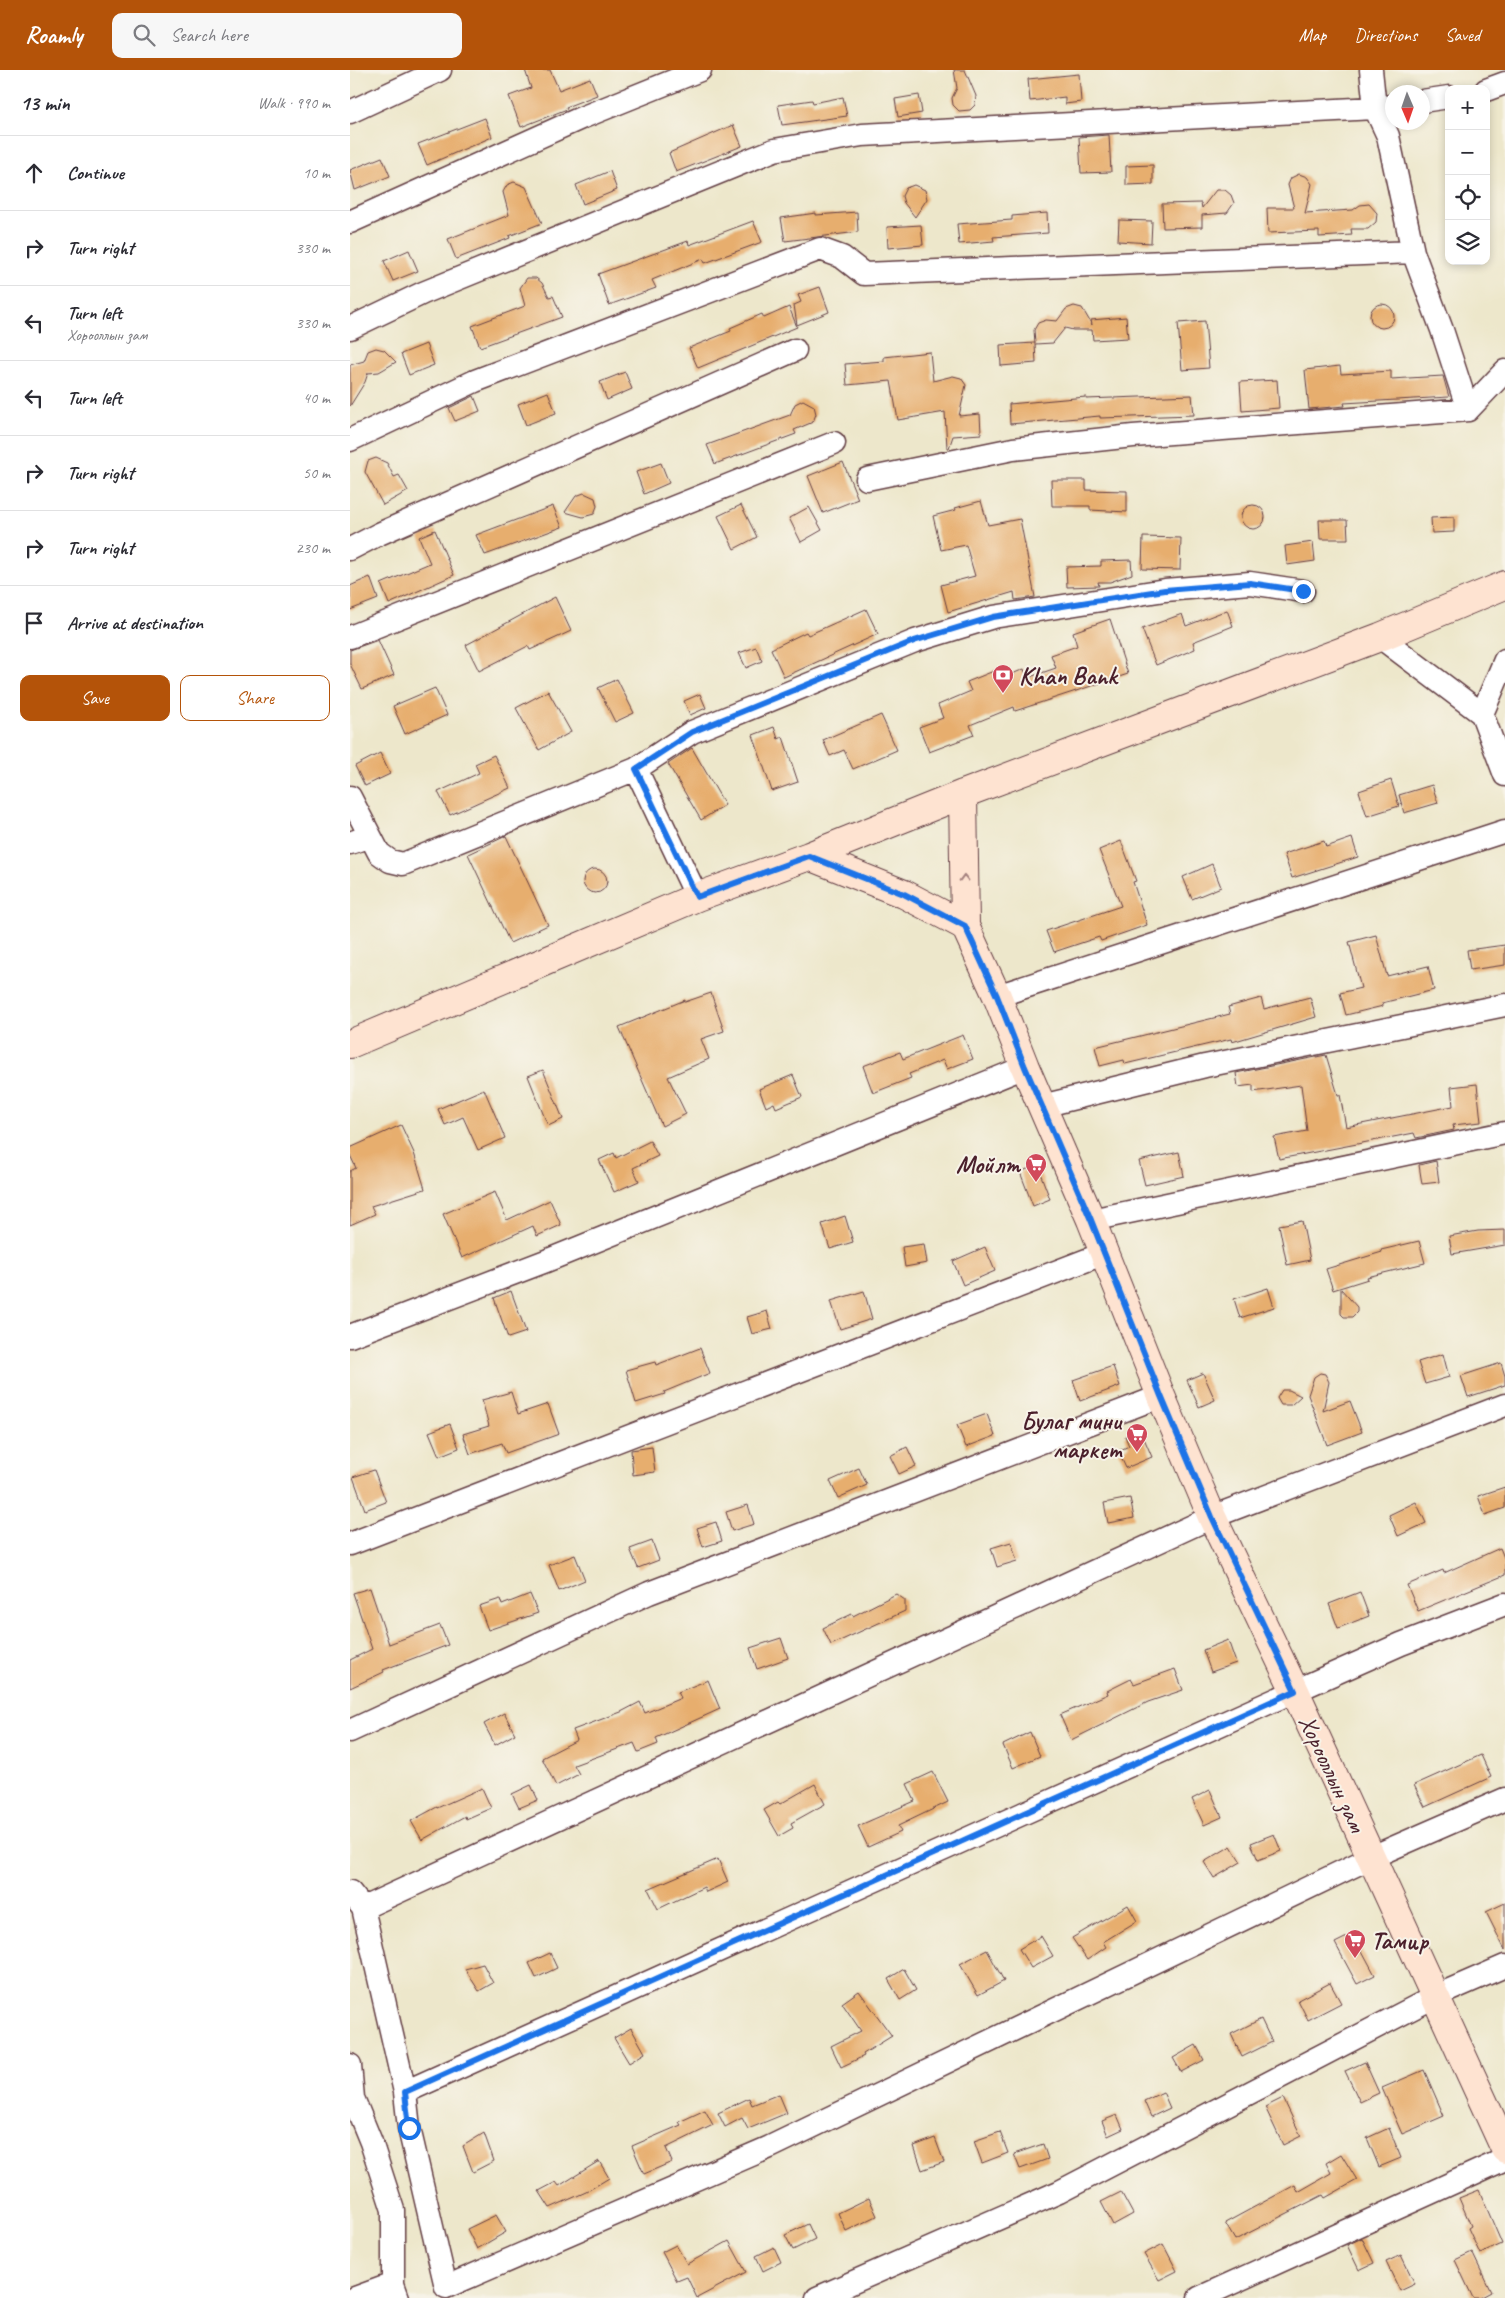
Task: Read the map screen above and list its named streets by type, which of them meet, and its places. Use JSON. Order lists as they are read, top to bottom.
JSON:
{
  "streets": {
    "street": ["Хорооллын зам"]
  },
  "places": {
    "bank": ["Khan Bank"],
    "supermarket": ["Мойлт", "Булаг мини маркет", "Тамир"]
  },
  "north": "bottom",
  "page": {
    "header": "Roamly",
    "search": "Search here",
    "nav": ["Map", "Directions", "Saved"],
    "heading": ["13 min", "Walk · 990 m"],
    "map_buttons": ["+", "−"],
    "list": [
      ["Continue", "10 m"],
      ["Turn right", "330 m"],
      ["Turn left", "Хорооллын зам", "330 m"],
      ["Turn left", "40 m"],
      ["Turn right", "50 m"],
      ["Turn right", "230 m"],
      "Arrive at destination"
    ],
    "buttons": ["Save", "Share"]
  }
}
